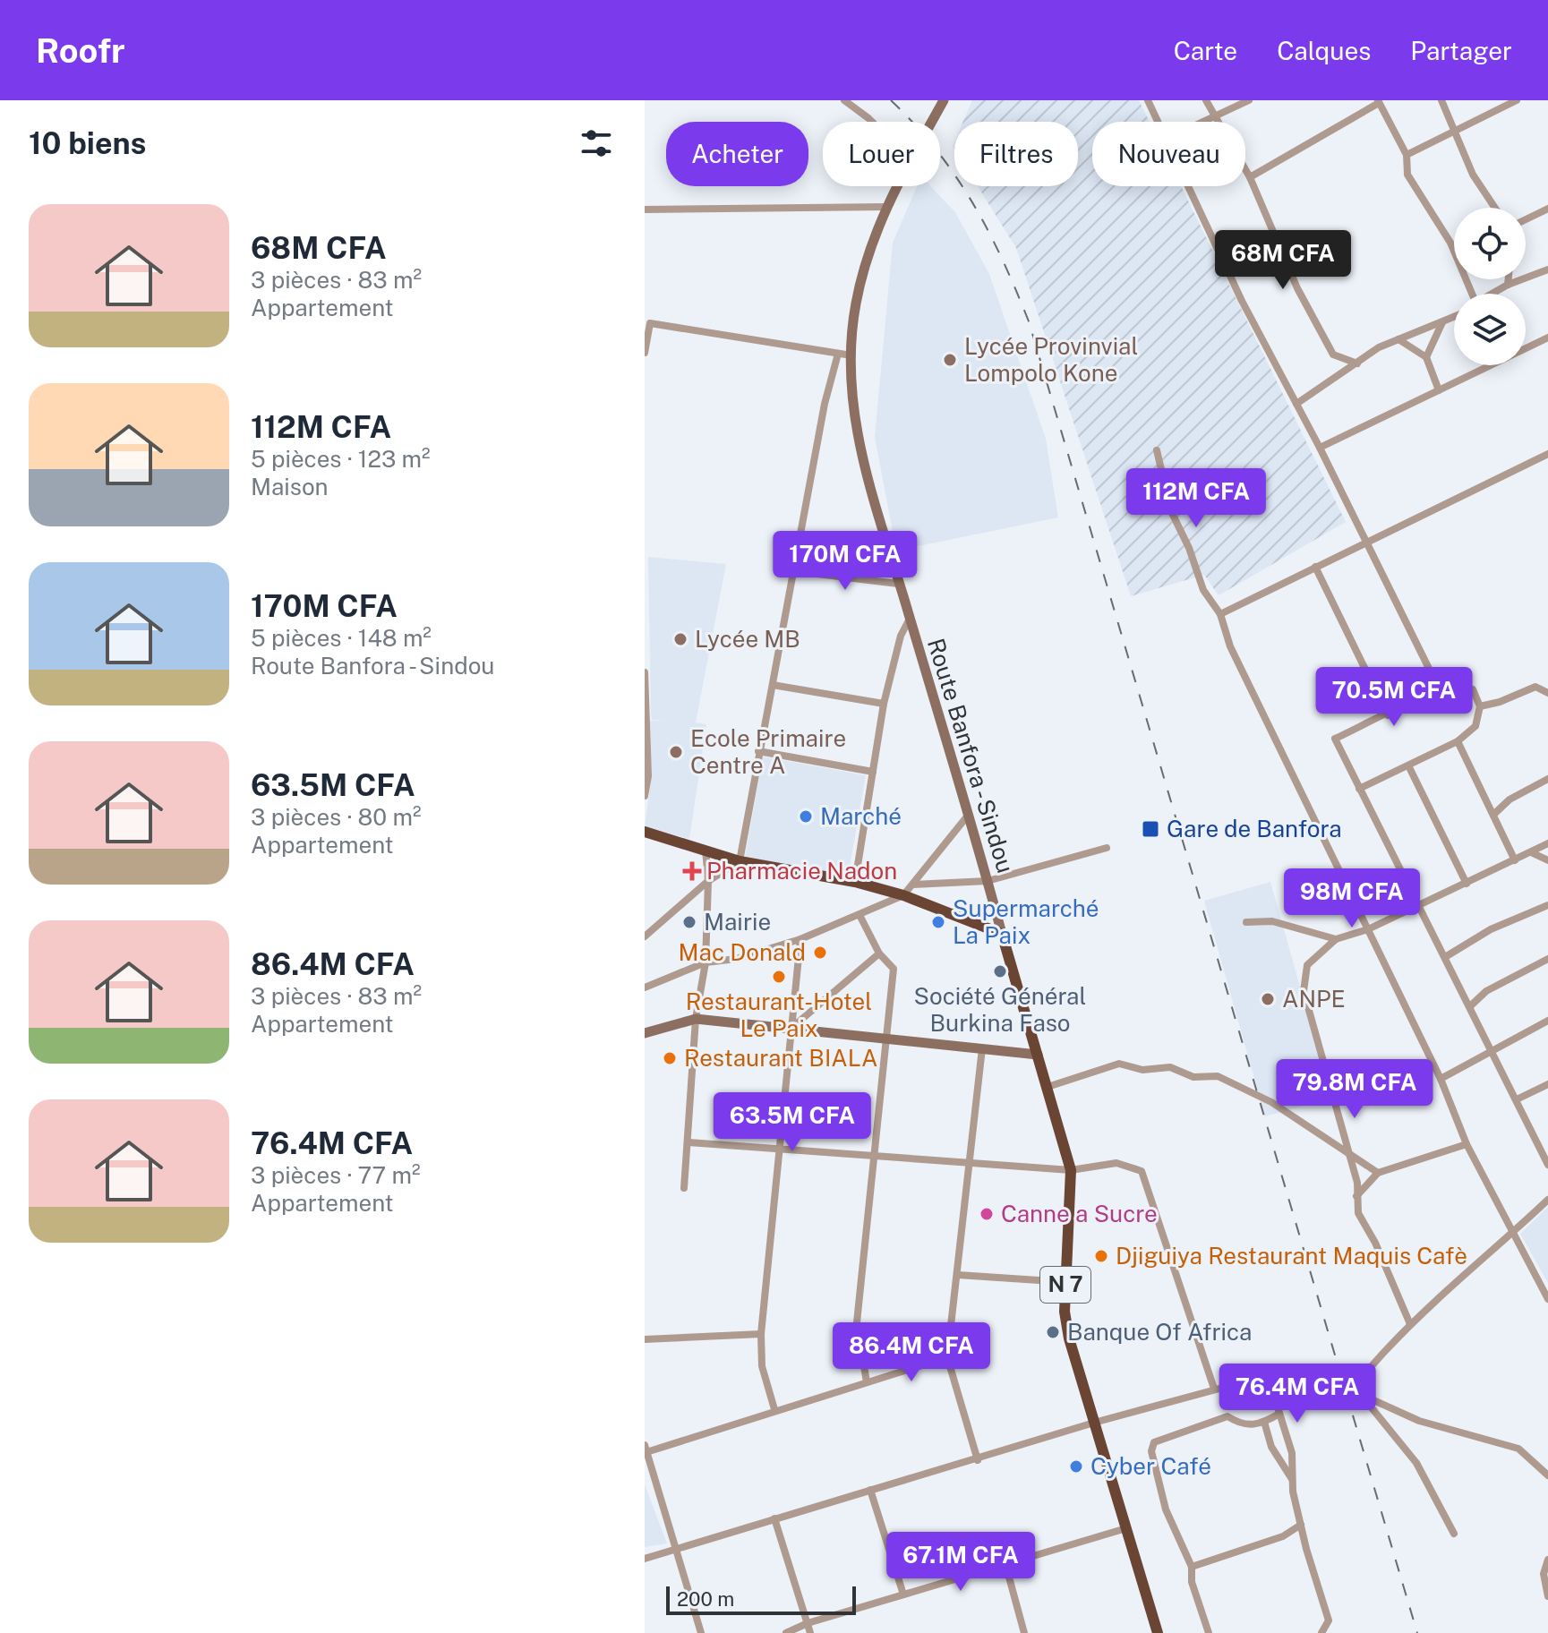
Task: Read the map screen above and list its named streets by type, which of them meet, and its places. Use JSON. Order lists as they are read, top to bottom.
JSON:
{
  "streets": {
    "highway": ["N 7"],
    "main road": ["Route Banfora - Sindou"]
  },
  "crossings": [
    ["Route Banfora - Sindou", "N 7"]
  ],
  "places": {
    "other": [
      "Lycée Provinvial Lompolo Kone",
      "Lycée MB",
      "Ecole Primaire Centre A",
      "Marché",
      "Mairie",
      "Supermarché La Paix",
      "Mac Donald",
      "Société Général Burkina Faso",
      "Restaurant-Hotel Le Paix",
      "ANPE",
      "Restaurant BIALA",
      "Canne a Sucre",
      "Djiguiya Restaurant Maquis Cafè",
      "Banque Of Africa",
      "Cyber Café"
    ],
    "transit": ["Gare de Banfora"],
    "health": ["Pharmacie Nadon"]
  },
  "scale_bar": "200 m",
  "page": {
    "header": "Roofr",
    "nav": ["Carte", "Calques", "Partager"],
    "heading": "10 biens",
    "chip": [
      "Acheter",
      "Louer",
      "Filtres",
      "Nouveau"
    ],
    "list": [
      {
        "name": "68M CFA",
        "note": "3 pièces · 83 m² · Appartement"
      },
      {
        "name": "112M CFA",
        "note": "5 pièces · 123 m² · Maison"
      },
      {
        "name": "170M CFA",
        "note": "5 pièces · 148 m² · Route Banfora - Sindou"
      },
      {
        "name": "63.5M CFA",
        "note": "3 pièces · 80 m² · Appartement"
      },
      {
        "name": "86.4M CFA",
        "note": "3 pièces · 83 m² · Appartement"
      },
      {
        "name": "76.4M CFA",
        "note": "3 pièces · 77 m² · Appartement"
      }
    ],
    "price": [
      "68M CFA",
      "112M CFA",
      "170M CFA",
      "70.5M CFA",
      "98M CFA",
      "79.8M CFA",
      "63.5M CFA",
      "86.4M CFA",
      "76.4M CFA",
      "67.1M CFA"
    ],
    "scale": "200 m"
  }
}
